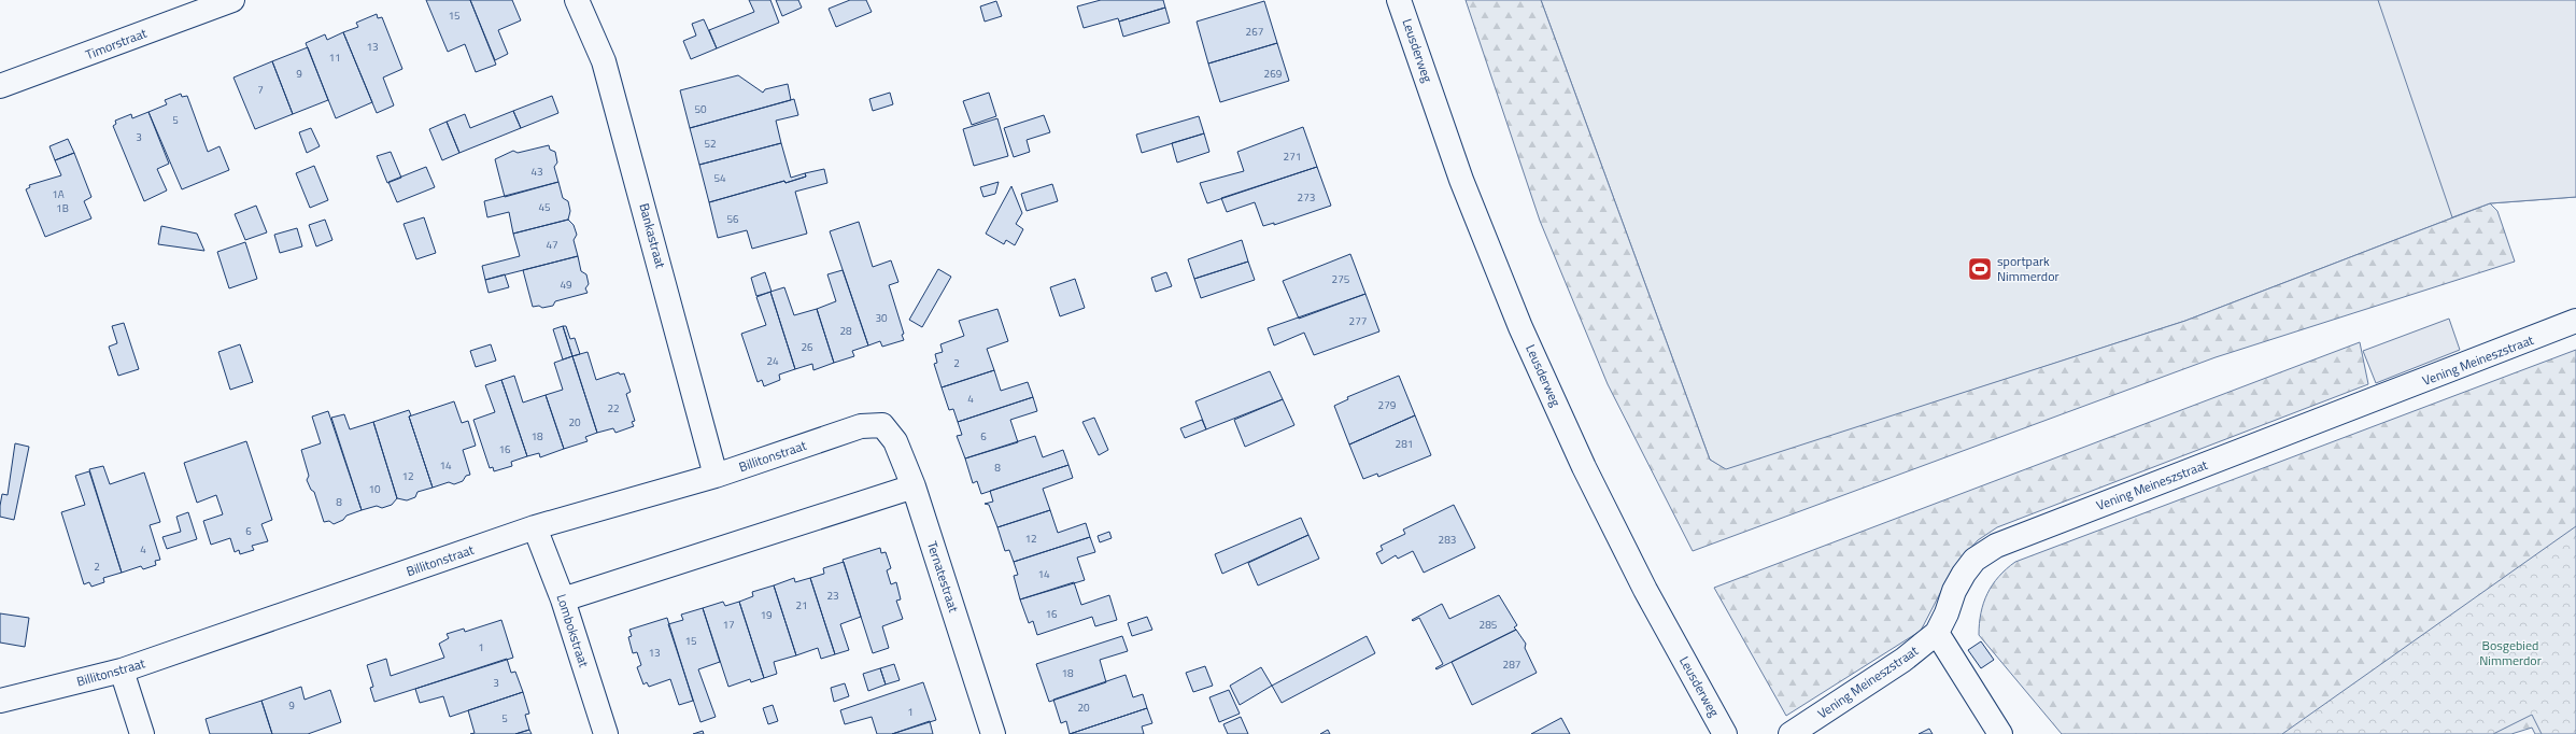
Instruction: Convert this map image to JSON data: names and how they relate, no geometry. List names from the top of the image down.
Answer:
{
  "streets": {
    "street": [
      "Timorstraat",
      "Leusderweg",
      "Bankastraat",
      "Vening Meineszstraat",
      "Billitonstraat",
      "Ternatestraat",
      "Lombokstraat"
    ]
  },
  "crossings": [
    ["Bankastraat", "Billitonstraat"],
    ["Billitonstraat", "Ternatestraat"],
    ["Billitonstraat", "Lombokstraat"]
  ],
  "parks": ["Bosgebied Nimmerdor"],
  "places": {
    "sports": ["sportpark Nimmerdor"]
  },
  "house_numbers": [
    "15",
    "267",
    "13",
    "11",
    "9",
    "269",
    "7",
    "50",
    "5",
    "3",
    "52",
    "271",
    "43",
    "54",
    "1A",
    "273",
    "45",
    "1B",
    "56",
    "47",
    "275",
    "49",
    "30",
    "277",
    "28",
    "26",
    "24",
    "2",
    "4",
    "279",
    "22",
    "20",
    "18",
    "6",
    "281",
    "16",
    "14",
    "8",
    "12",
    "10",
    "8",
    "6",
    "12",
    "283",
    "4",
    "2",
    "14",
    "23",
    "21",
    "16",
    "19",
    "17",
    "285",
    "15",
    "1",
    "13",
    "287",
    "18",
    "3",
    "9",
    "20",
    "1",
    "5"
  ]
}
